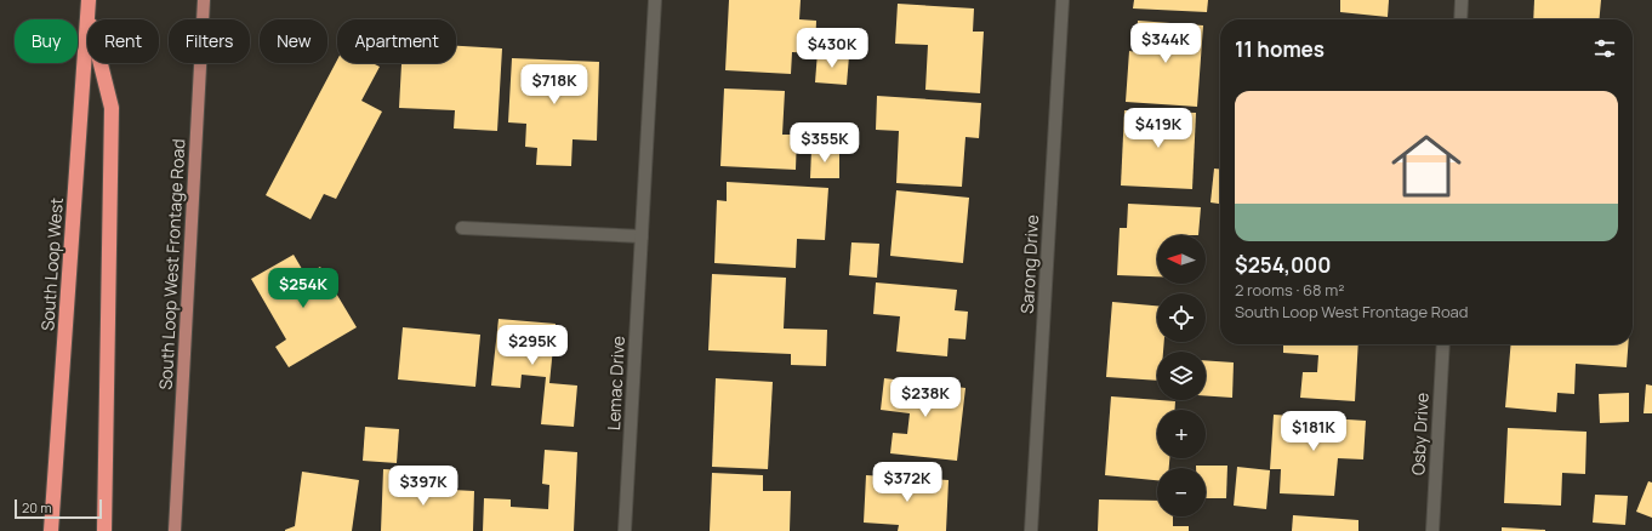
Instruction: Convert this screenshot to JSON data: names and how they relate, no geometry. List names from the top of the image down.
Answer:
{
  "streets": {
    "highway": ["South Loop West"],
    "main road": ["South Loop West Frontage Road"],
    "street": ["Sarong Drive", "Lemac Drive", "Osby Drive"]
  },
  "scale_bar": "20 m",
  "north": "left",
  "page": {
    "chip": [
      "Buy",
      "Rent",
      "Filters",
      "New",
      "Apartment"
    ],
    "heading": "11 homes",
    "price": [
      "$344K",
      "$430K",
      "$718K",
      "$419K",
      "$355K",
      "$254K",
      "$295K",
      "$238K",
      "$181K",
      "$372K",
      "$397K"
    ],
    "list": [
      {
        "name": "$254,000",
        "note": "2 rooms · 68 m² · South Loop West Frontage Road"
      }
    ],
    "map_buttons": ["+", "−"],
    "scale": "20 m"
  }
}
